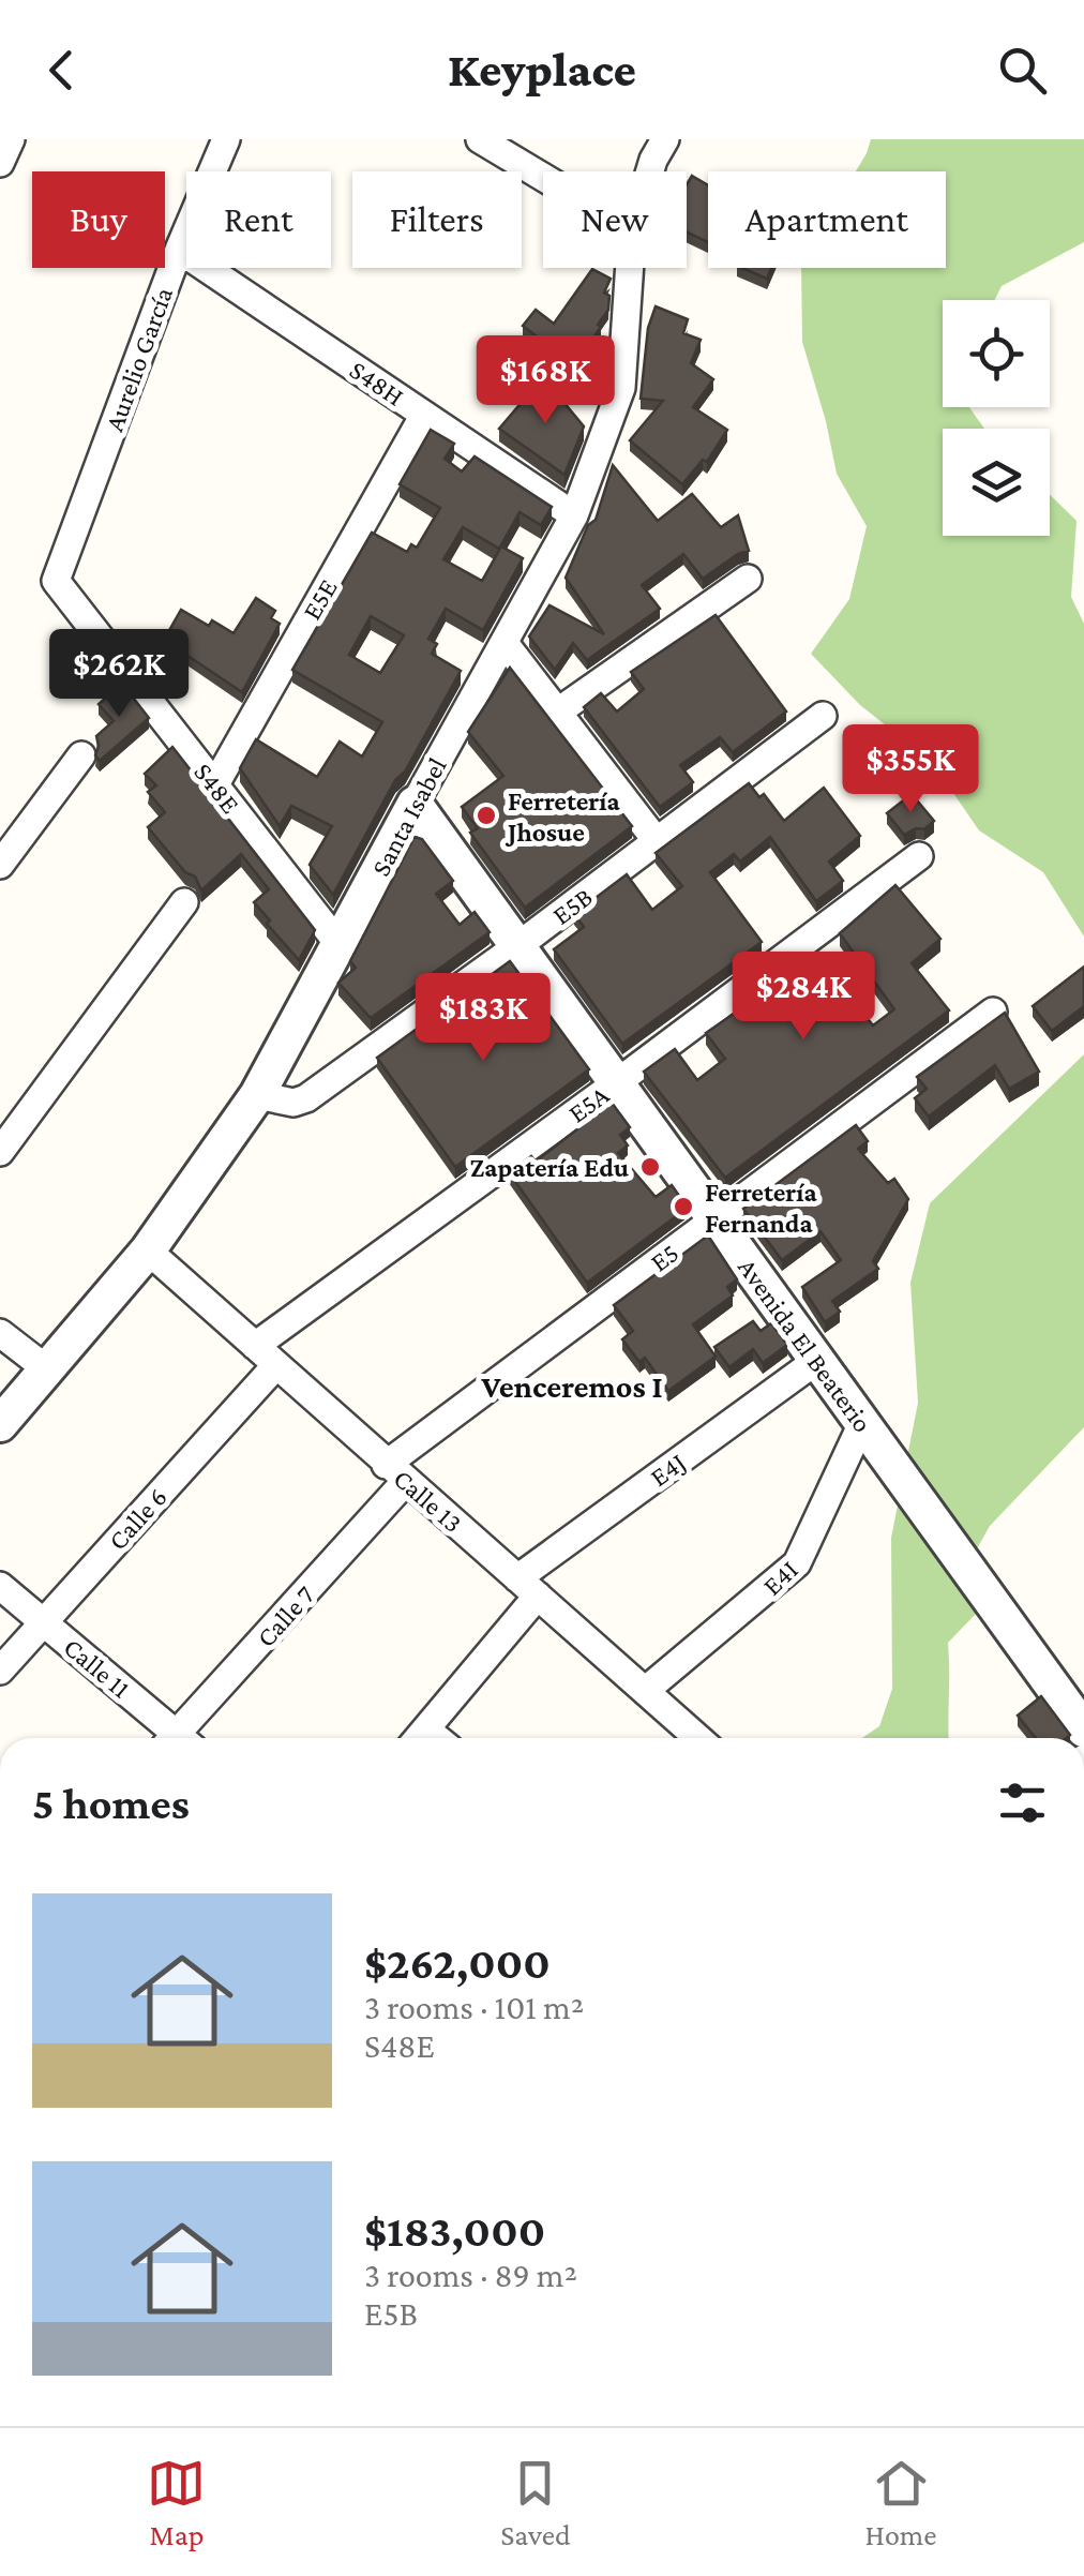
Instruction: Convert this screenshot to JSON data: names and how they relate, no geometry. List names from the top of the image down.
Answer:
{
  "streets": {
    "street": [
      "Aurelio García",
      "S48H",
      "E5E",
      "S48E",
      "Santa Isabel",
      "E5B",
      "E5A",
      "E5",
      "Avenida El Beaterio",
      "E4J",
      "Calle 13",
      "Calle 6",
      "E4I",
      "Calle 7",
      "Calle 11"
    ]
  },
  "crossings": [
    ["Aurelio García", "S48H"],
    ["Aurelio García", "S48E"],
    ["S48H", "E5E"],
    ["S48H", "Santa Isabel"],
    ["E5E", "S48E"],
    ["S48E", "Santa Isabel"],
    ["Santa Isabel", "E5B"],
    ["Santa Isabel", "Avenida El Beaterio"],
    ["Santa Isabel", "Calle 13"],
    ["E5B", "Avenida El Beaterio"],
    ["E5A", "Avenida El Beaterio"],
    ["E5A", "Calle 13"],
    ["E5", "Avenida El Beaterio"],
    ["E5", "Calle 13"],
    ["E5", "Calle 7"],
    ["Avenida El Beaterio", "E4J"],
    ["Avenida El Beaterio", "E4I"],
    ["E4J", "Calle 13"],
    ["Calle 13", "Calle 6"],
    ["Calle 13", "E4I"],
    ["Calle 13", "Calle 7"],
    ["Calle 6", "Calle 11"]
  ],
  "districts": ["Venceremos I"],
  "places": ["Ferretería Jhosue", "Zapatería Edu", "Ferretería Fernanda"],
  "page": {
    "header": "Keyplace",
    "chip": [
      "Buy",
      "Rent",
      "Filters",
      "New",
      "Apartment"
    ],
    "price": [
      "$168K",
      "$262K",
      "$355K",
      "$284K",
      "$183K"
    ],
    "heading": "5 homes",
    "list": [
      {
        "name": "$262,000",
        "note": "3 rooms · 101 m² · S48E"
      },
      {
        "name": "$183,000",
        "note": "3 rooms · 89 m² · E5B"
      }
    ],
    "tabs": ["Map", "Saved", "Home"]
  }
}
